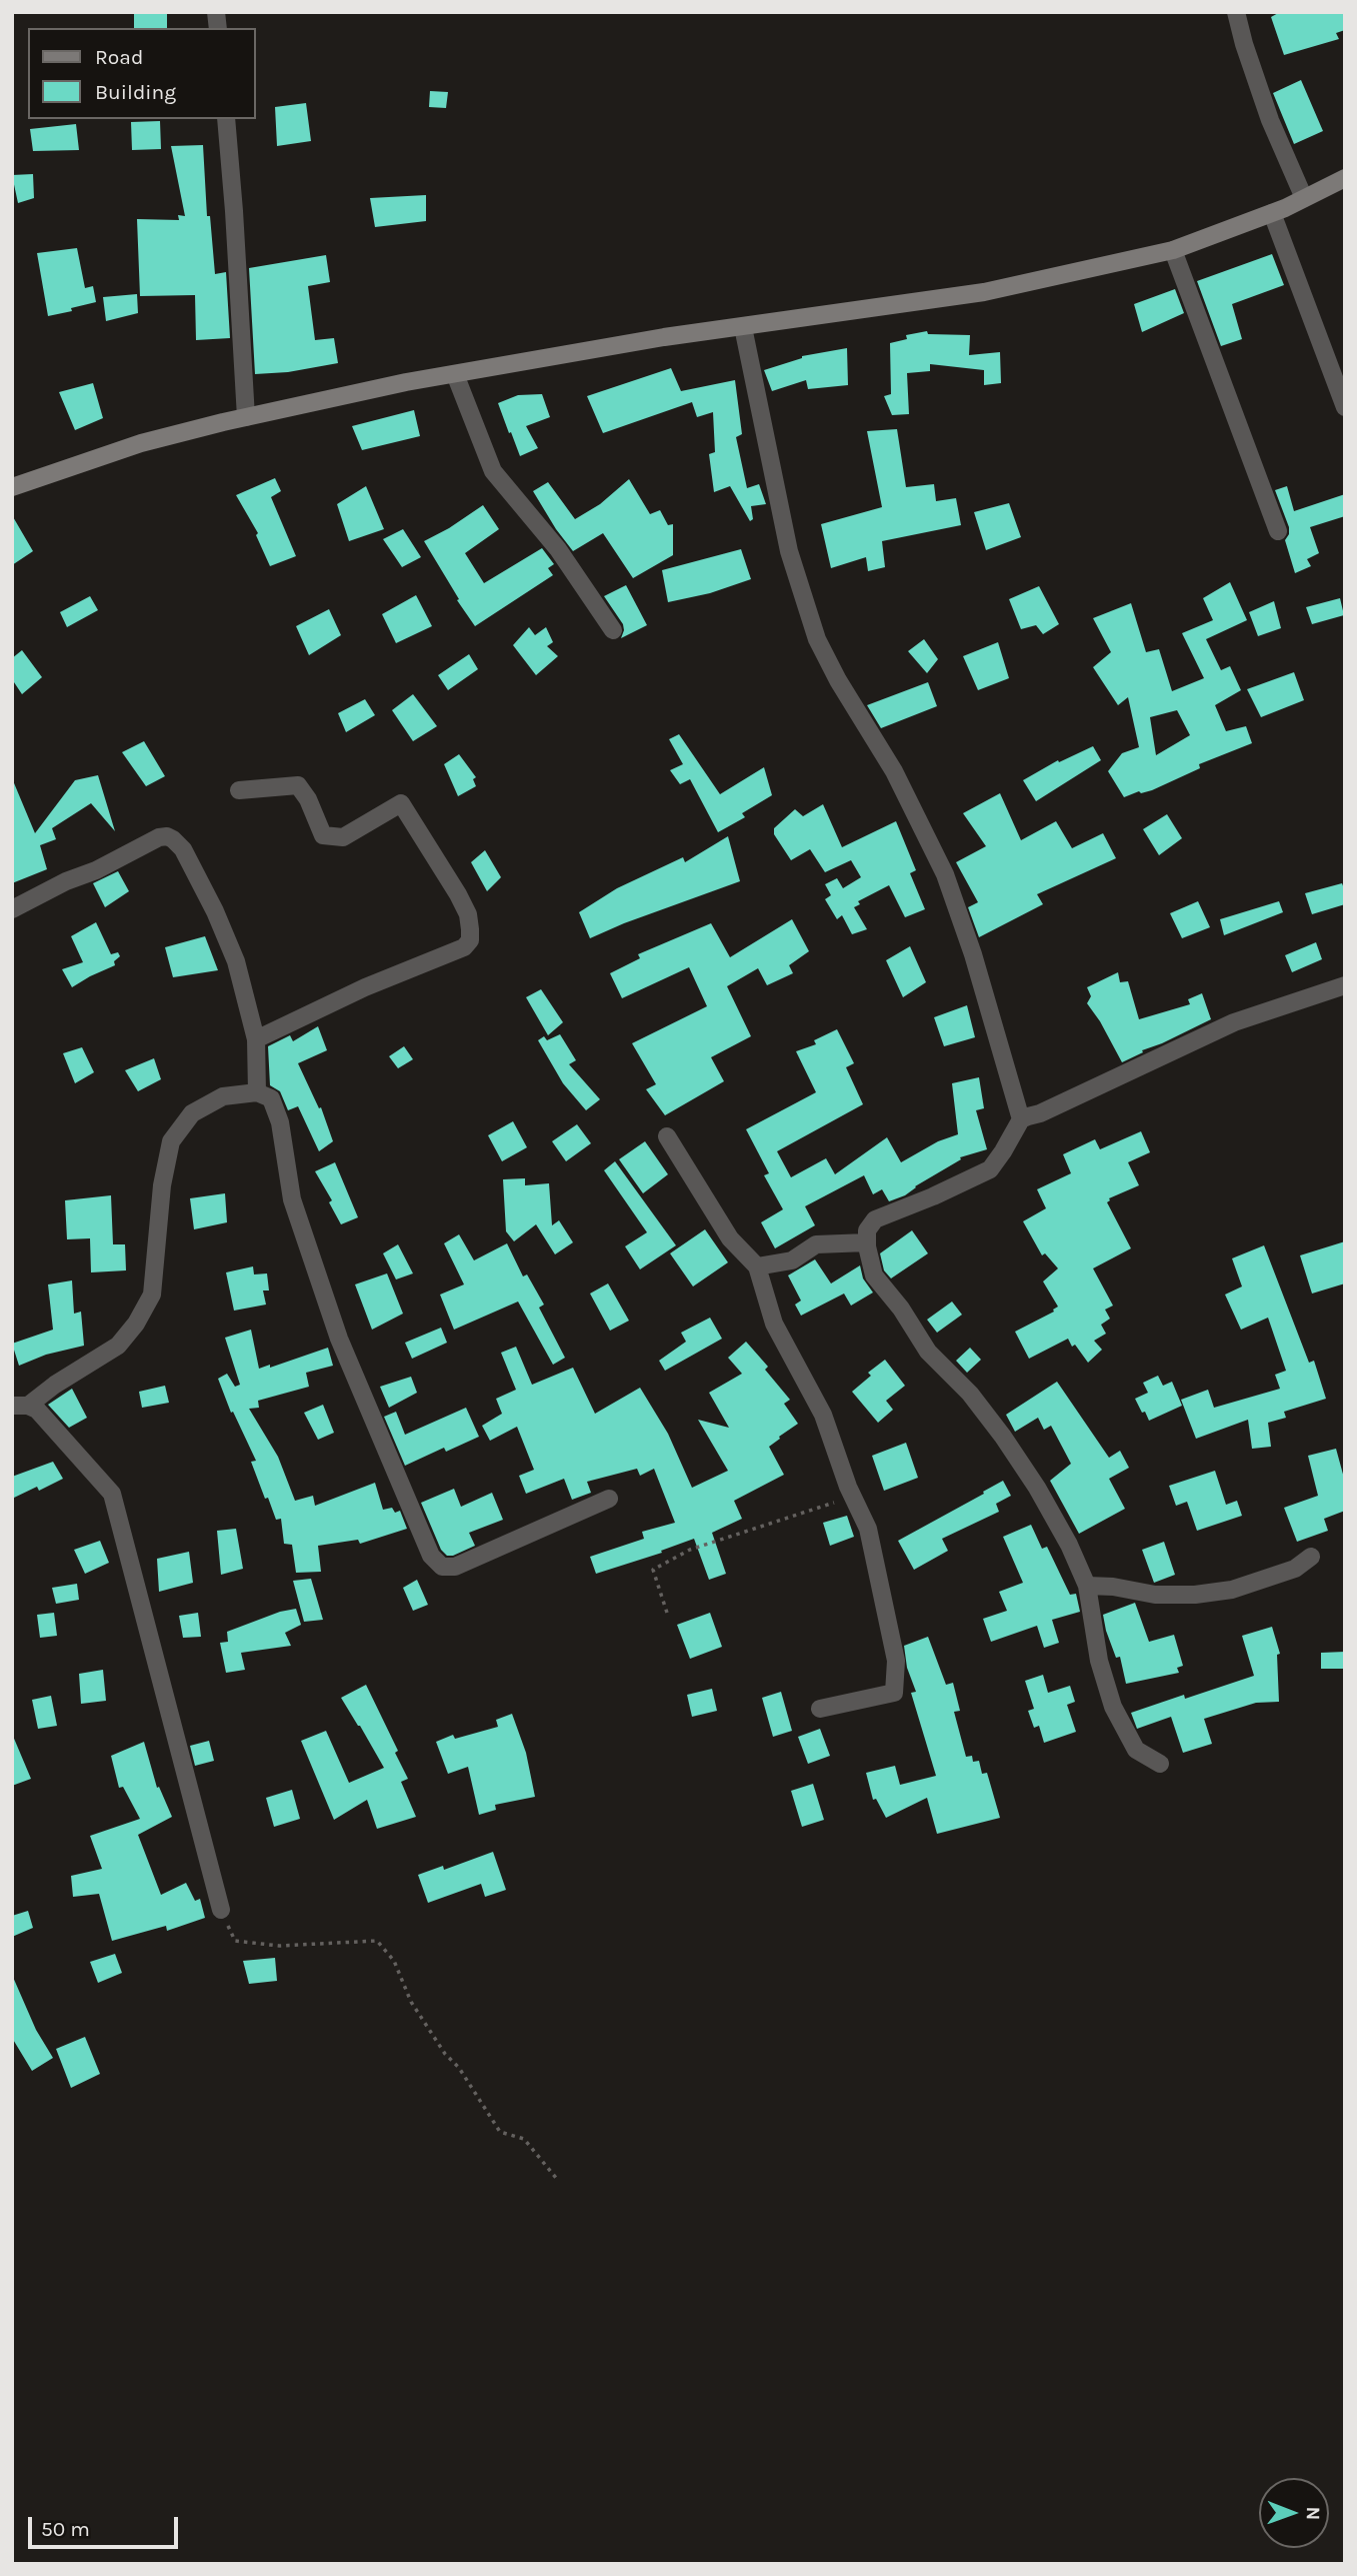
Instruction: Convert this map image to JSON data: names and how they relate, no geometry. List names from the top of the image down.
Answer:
{
  "legend": ["Road", "Building"],
  "scale_bar": "50 m",
  "north": "right"
}
